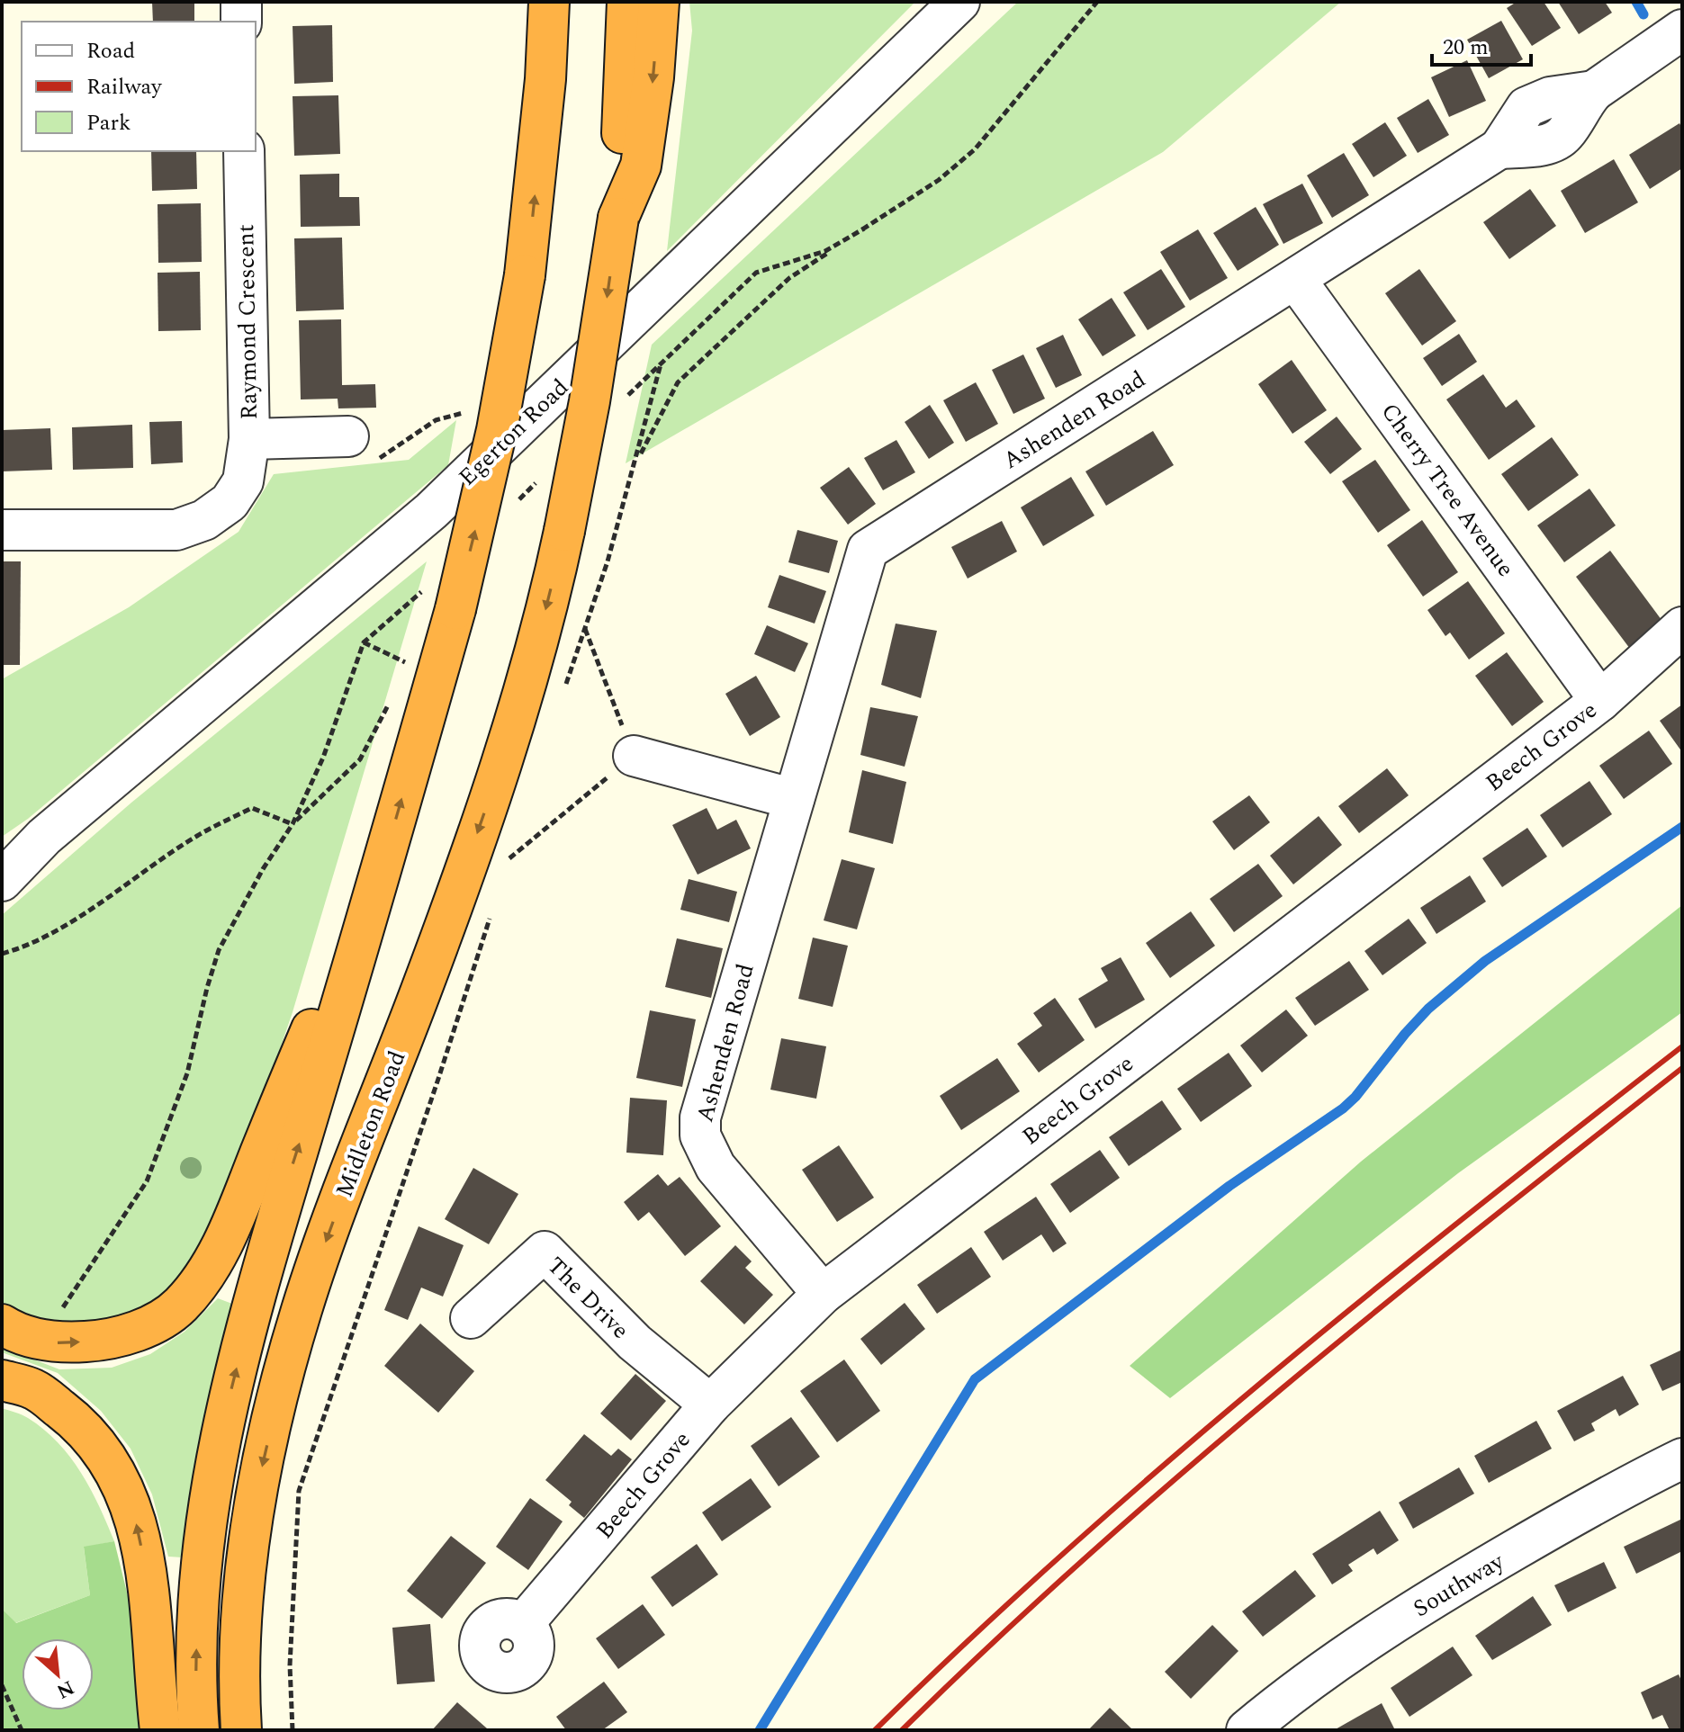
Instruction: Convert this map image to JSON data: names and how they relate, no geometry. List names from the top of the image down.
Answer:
{
  "streets": {
    "highway": ["Midleton Road"],
    "street": [
      "Raymond Crescent",
      "Ashenden Road",
      "Egerton Road",
      "Cherry Tree Avenue",
      "Beech Grove",
      "The Drive",
      "Southway"
    ]
  },
  "crossings": [
    ["Ashenden Road", "Cherry Tree Avenue"],
    ["Ashenden Road", "Beech Grove"],
    ["Cherry Tree Avenue", "Beech Grove"],
    ["Beech Grove", "The Drive"]
  ],
  "legend": ["Road", "Railway", "Park"],
  "scale_bar": "20 m",
  "north": "bottom right"
}
